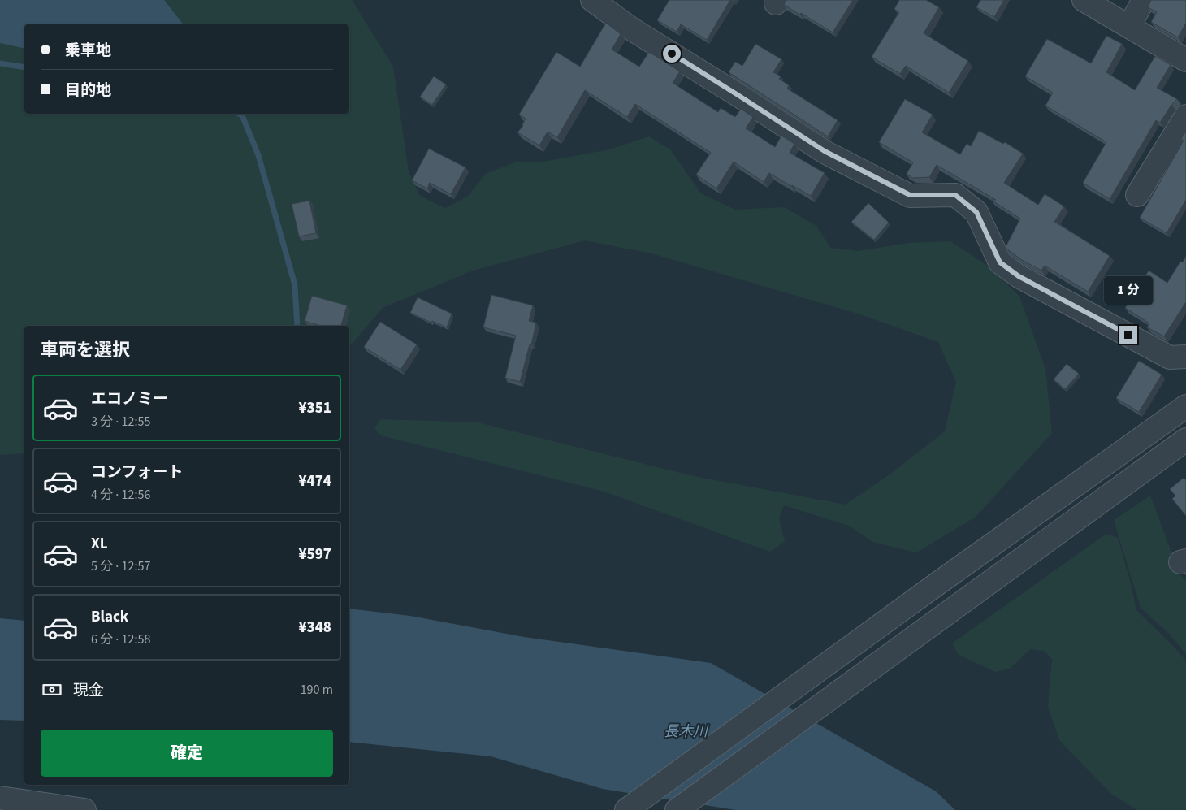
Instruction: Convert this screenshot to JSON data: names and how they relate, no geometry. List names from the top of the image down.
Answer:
{
  "water": ["長木川"],
  "page": {
    "banner": ["乗車地", "目的地"],
    "bubble": "1 分",
    "heading": "車両を選択",
    "list": [
      {
        "name": "エコノミー",
        "note": "3 分 · 12:55",
        "value": "¥351"
      },
      {
        "name": "コンフォート",
        "note": "4 分 · 12:56",
        "value": "¥474"
      },
      {
        "name": "XL",
        "note": "5 分 · 12:57",
        "value": "¥597"
      },
      {
        "name": "Black",
        "note": "6 分 · 12:58",
        "value": "¥348"
      }
    ],
    "pay": ["現金", "190 m"],
    "buttons": "確定"
  }
}
